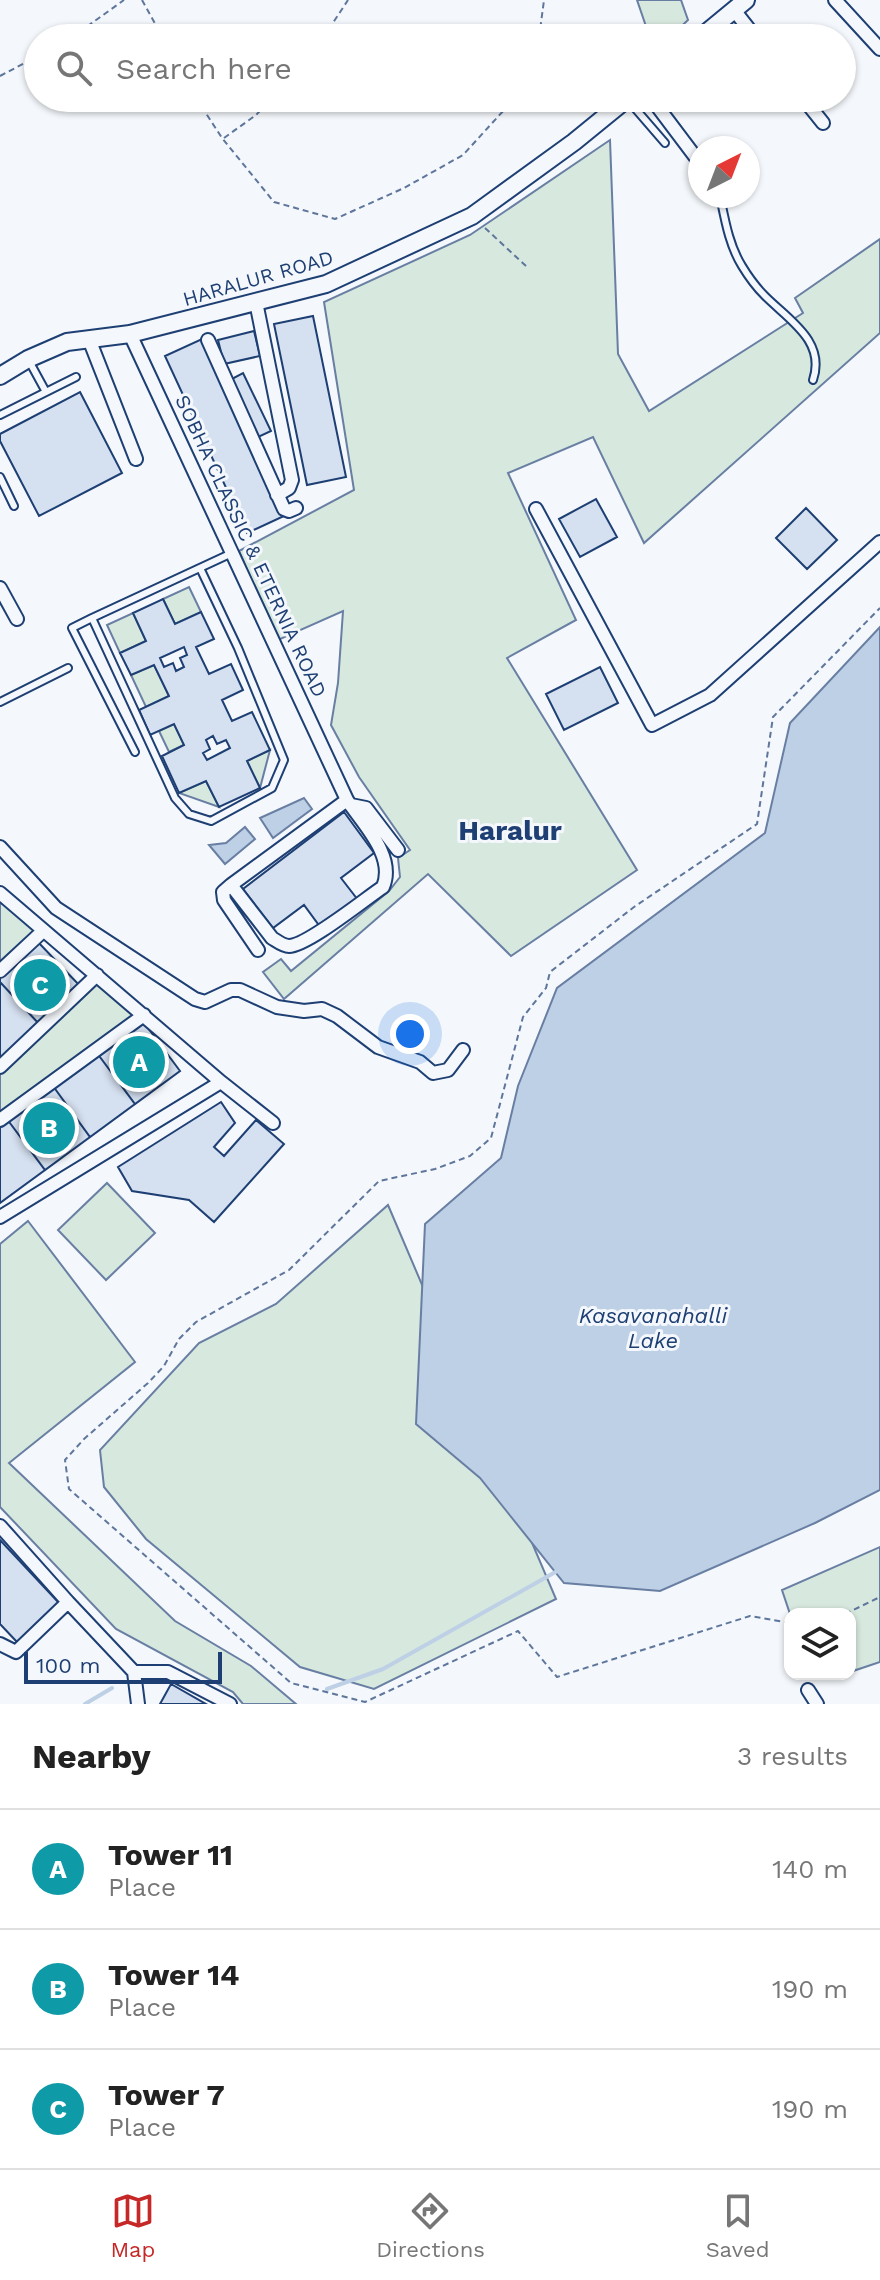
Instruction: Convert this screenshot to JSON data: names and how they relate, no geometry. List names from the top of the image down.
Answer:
{
  "streets": {
    "street": ["HARALUR ROAD", "SOBHA CLASSIC & ETERNIA ROAD"]
  },
  "crossings": [
    ["HARALUR ROAD", "SOBHA CLASSIC & ETERNIA ROAD"]
  ],
  "districts": ["Haralur"],
  "water": ["Kasavanahalli Lake"],
  "scale_bar": "100 m",
  "north": "top right",
  "page": {
    "search": "Search here",
    "pins": ["C", "A", "B"],
    "scale": "100 m",
    "heading": ["Nearby", "3 results"],
    "list": [
      {
        "mark": "A",
        "name": "Tower 11",
        "note": "Place",
        "value": "140 m"
      },
      {
        "mark": "B",
        "name": "Tower 14",
        "note": "Place",
        "value": "190 m"
      },
      {
        "mark": "C",
        "name": "Tower 7",
        "note": "Place",
        "value": "190 m"
      }
    ],
    "nav": ["Map", "Directions", "Saved"]
  }
}
